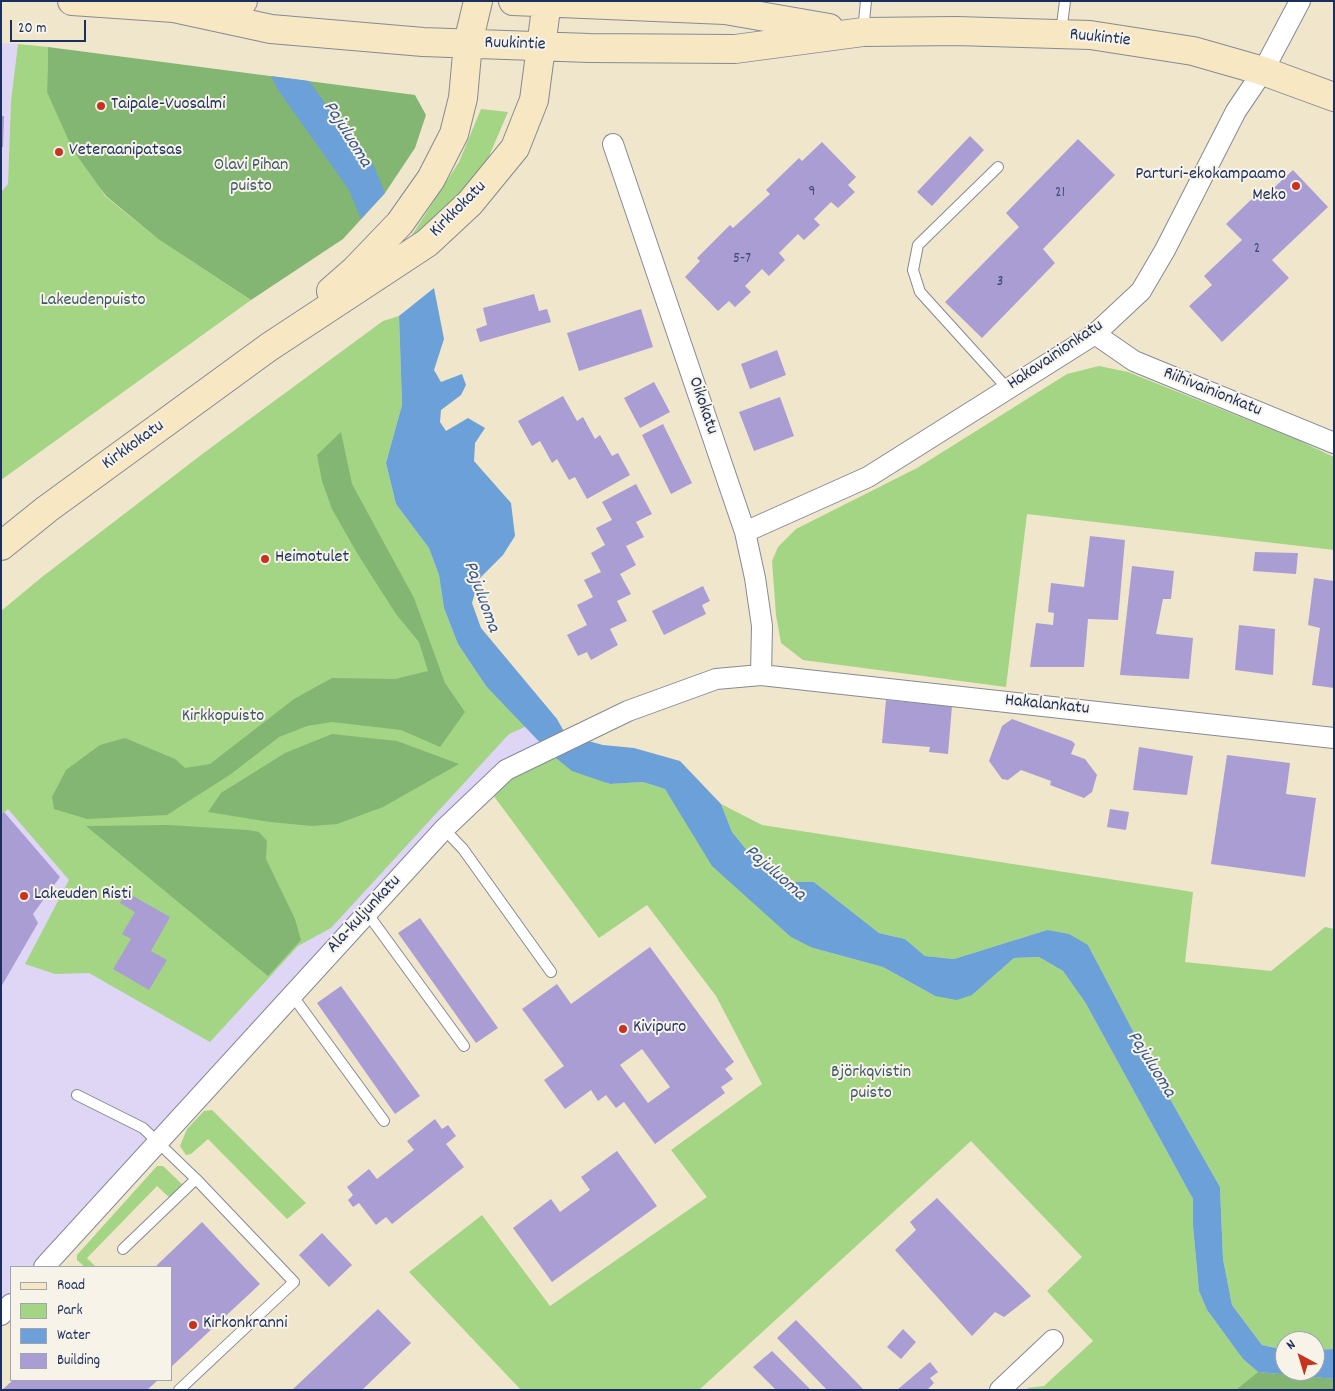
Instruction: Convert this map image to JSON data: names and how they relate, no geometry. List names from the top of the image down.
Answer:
{
  "streets": {
    "main road": ["Ruukintie", "Kirkkokatu"],
    "street": [
      "Hakavainionkatu",
      "Riihivainionkatu",
      "Oikokatu",
      "Hakalankatu",
      "Ala-kuljunkatu"
    ]
  },
  "crossings": [
    ["Ruukintie", "Kirkkokatu"],
    ["Ruukintie", "Hakavainionkatu"],
    ["Hakavainionkatu", "Riihivainionkatu"],
    ["Hakavainionkatu", "Oikokatu"],
    ["Oikokatu", "Hakalankatu"],
    ["Oikokatu", "Ala-kuljunkatu"],
    ["Hakalankatu", "Ala-kuljunkatu"]
  ],
  "water": ["Pajuluoma"],
  "parks": [
    "Olavi Pihan puisto",
    "Lakeudenpuisto",
    "Kirkkopuisto",
    "Björkqvistin puisto"
  ],
  "places": [
    "Taipale-Vuosalmi",
    "Veteraanipatsas",
    "Parturi-ekokampaamo Meko",
    "Heimotulet",
    "Lakeuden Risti",
    "Kivipuro",
    "Kirkonkranni"
  ],
  "house_numbers": [
    "9",
    "21",
    "2",
    "5-7",
    "3"
  ],
  "legend": [
    "Road",
    "Park",
    "Water",
    "Building"
  ],
  "scale_bar": "20 m",
  "north": "top left"
}
